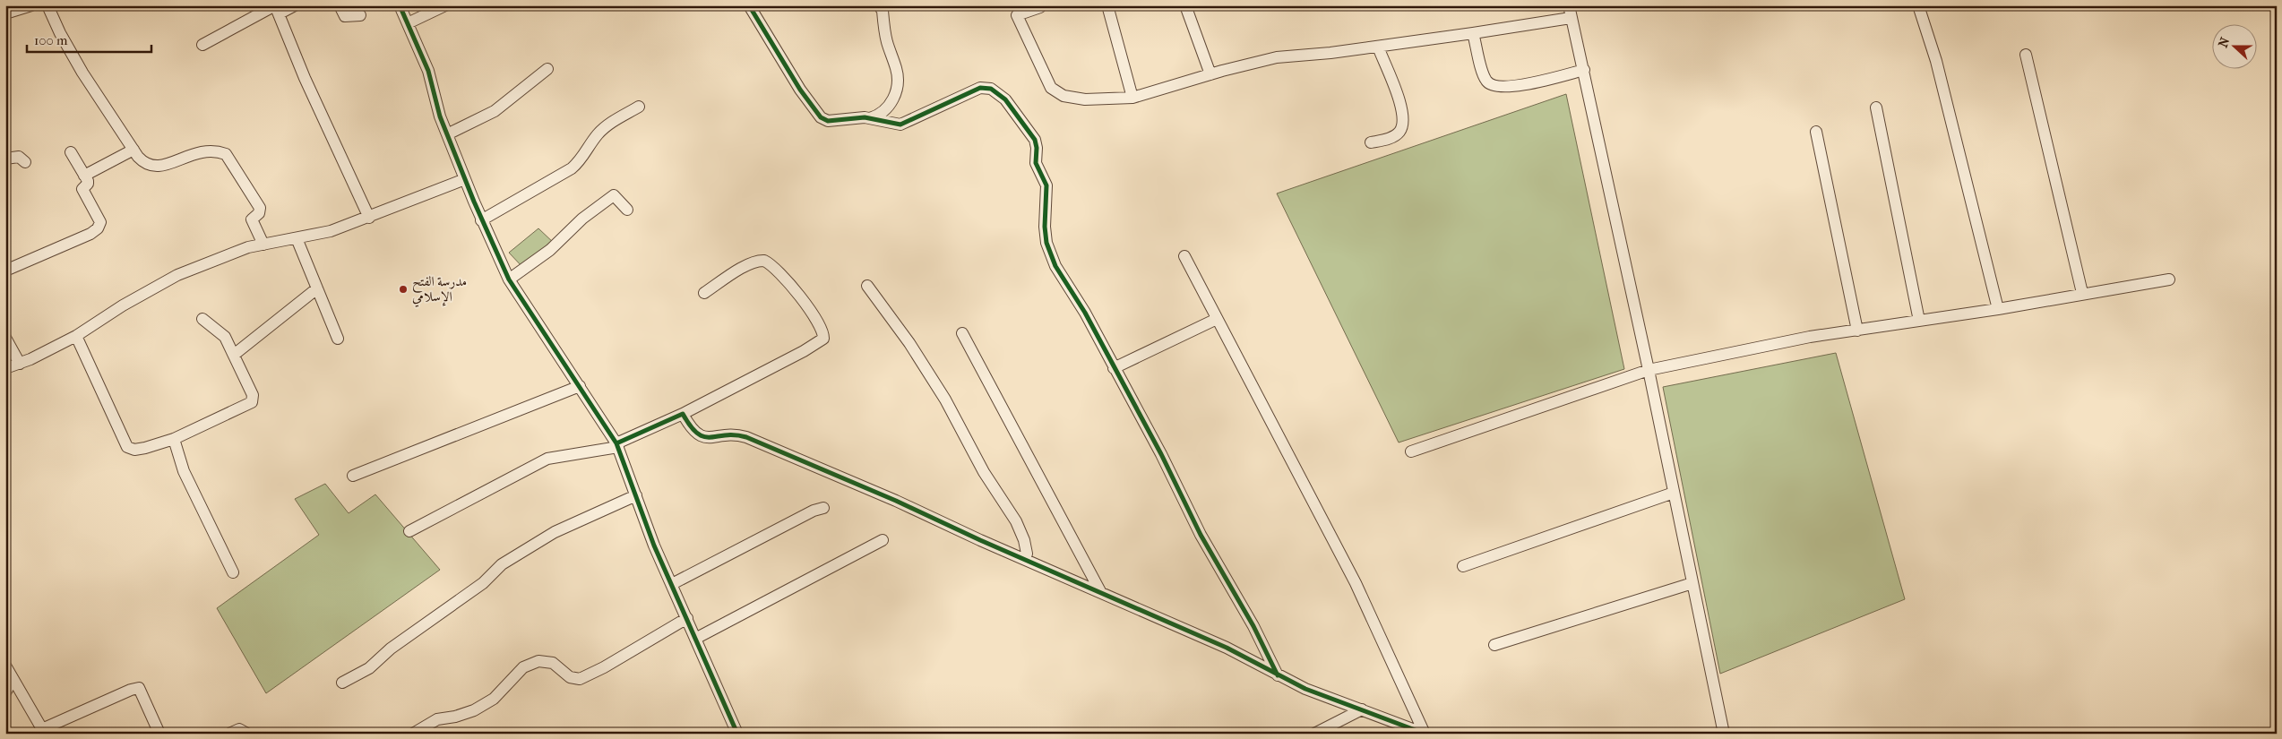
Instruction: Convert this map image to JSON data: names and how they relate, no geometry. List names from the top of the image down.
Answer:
{
  "places": ["مدرسة الفتح الإسلامي"],
  "scale_bar": "100 m",
  "north": "left"
}
